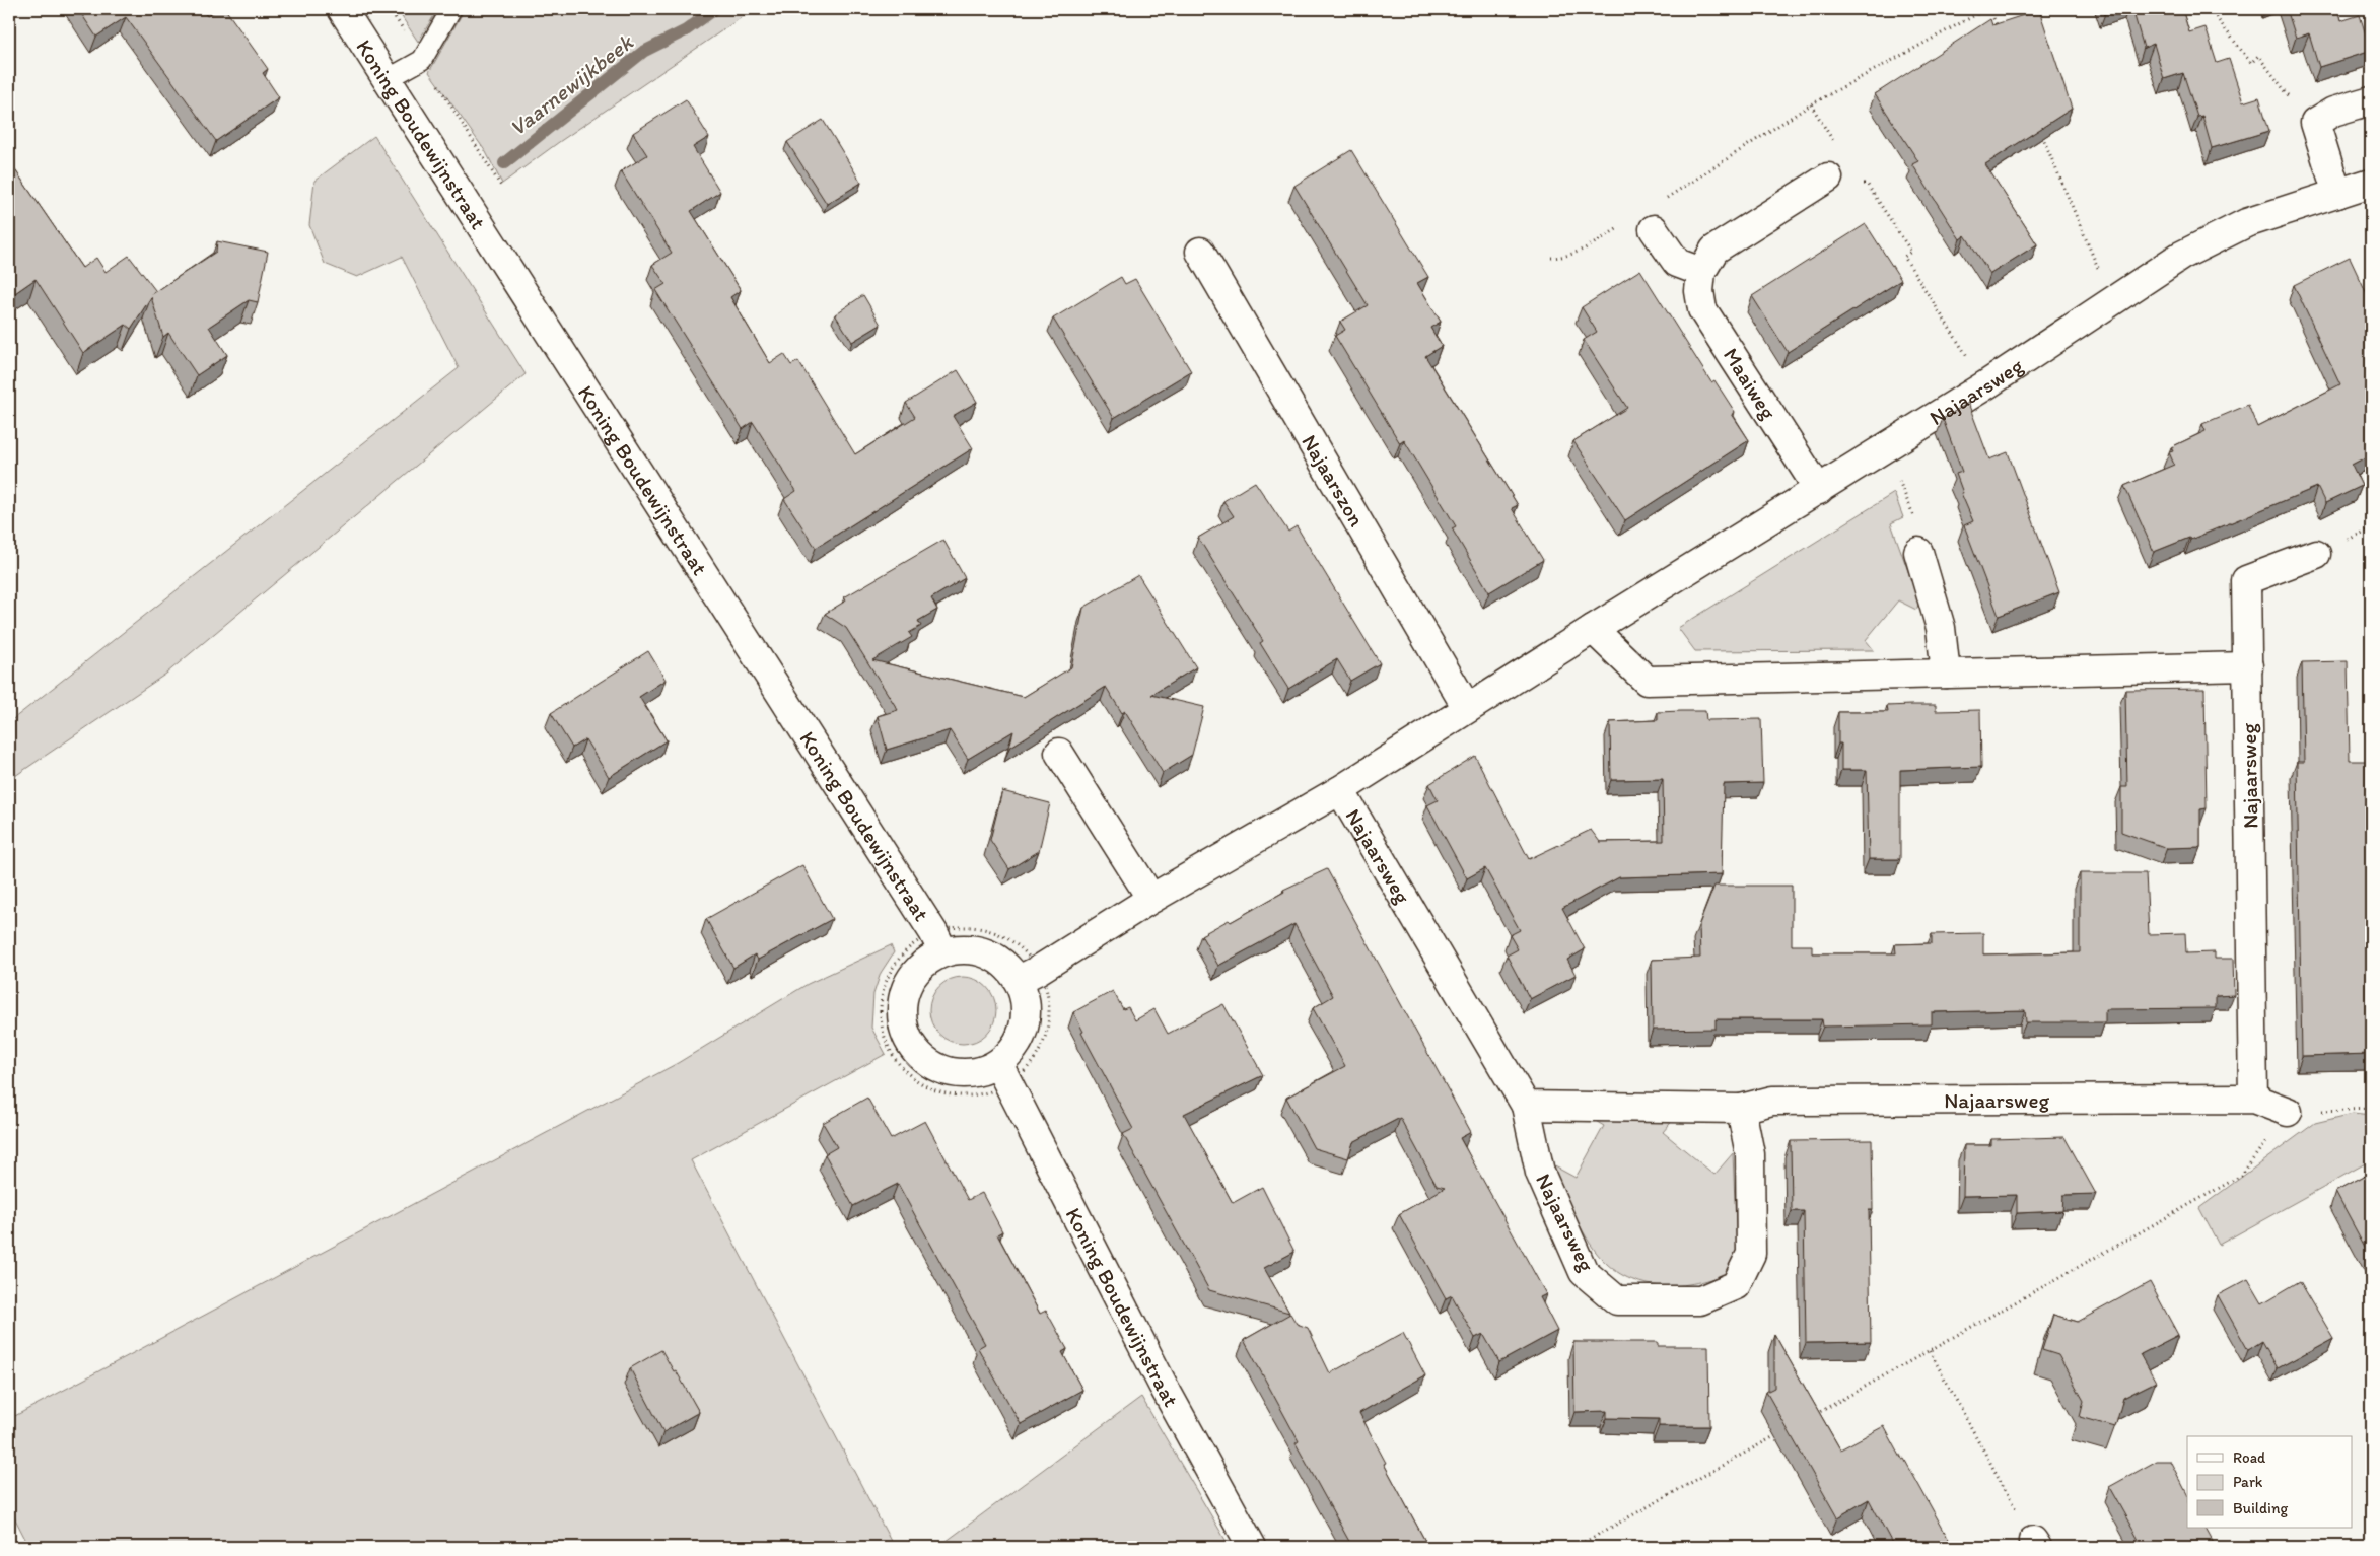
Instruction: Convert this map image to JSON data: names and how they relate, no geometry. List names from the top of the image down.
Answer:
{
  "streets": {
    "street": [
      "Koning Boudewijnstraat",
      "Maaiweg",
      "Najaarsweg",
      "Najaarszon"
    ]
  },
  "crossings": [
    ["Koning Boudewijnstraat", "Najaarsweg"],
    ["Maaiweg", "Najaarsweg"],
    ["Najaarsweg", "Najaarszon"]
  ],
  "water": ["Vaarnewijkbeek"],
  "legend": ["Road", "Park", "Building"]
}
